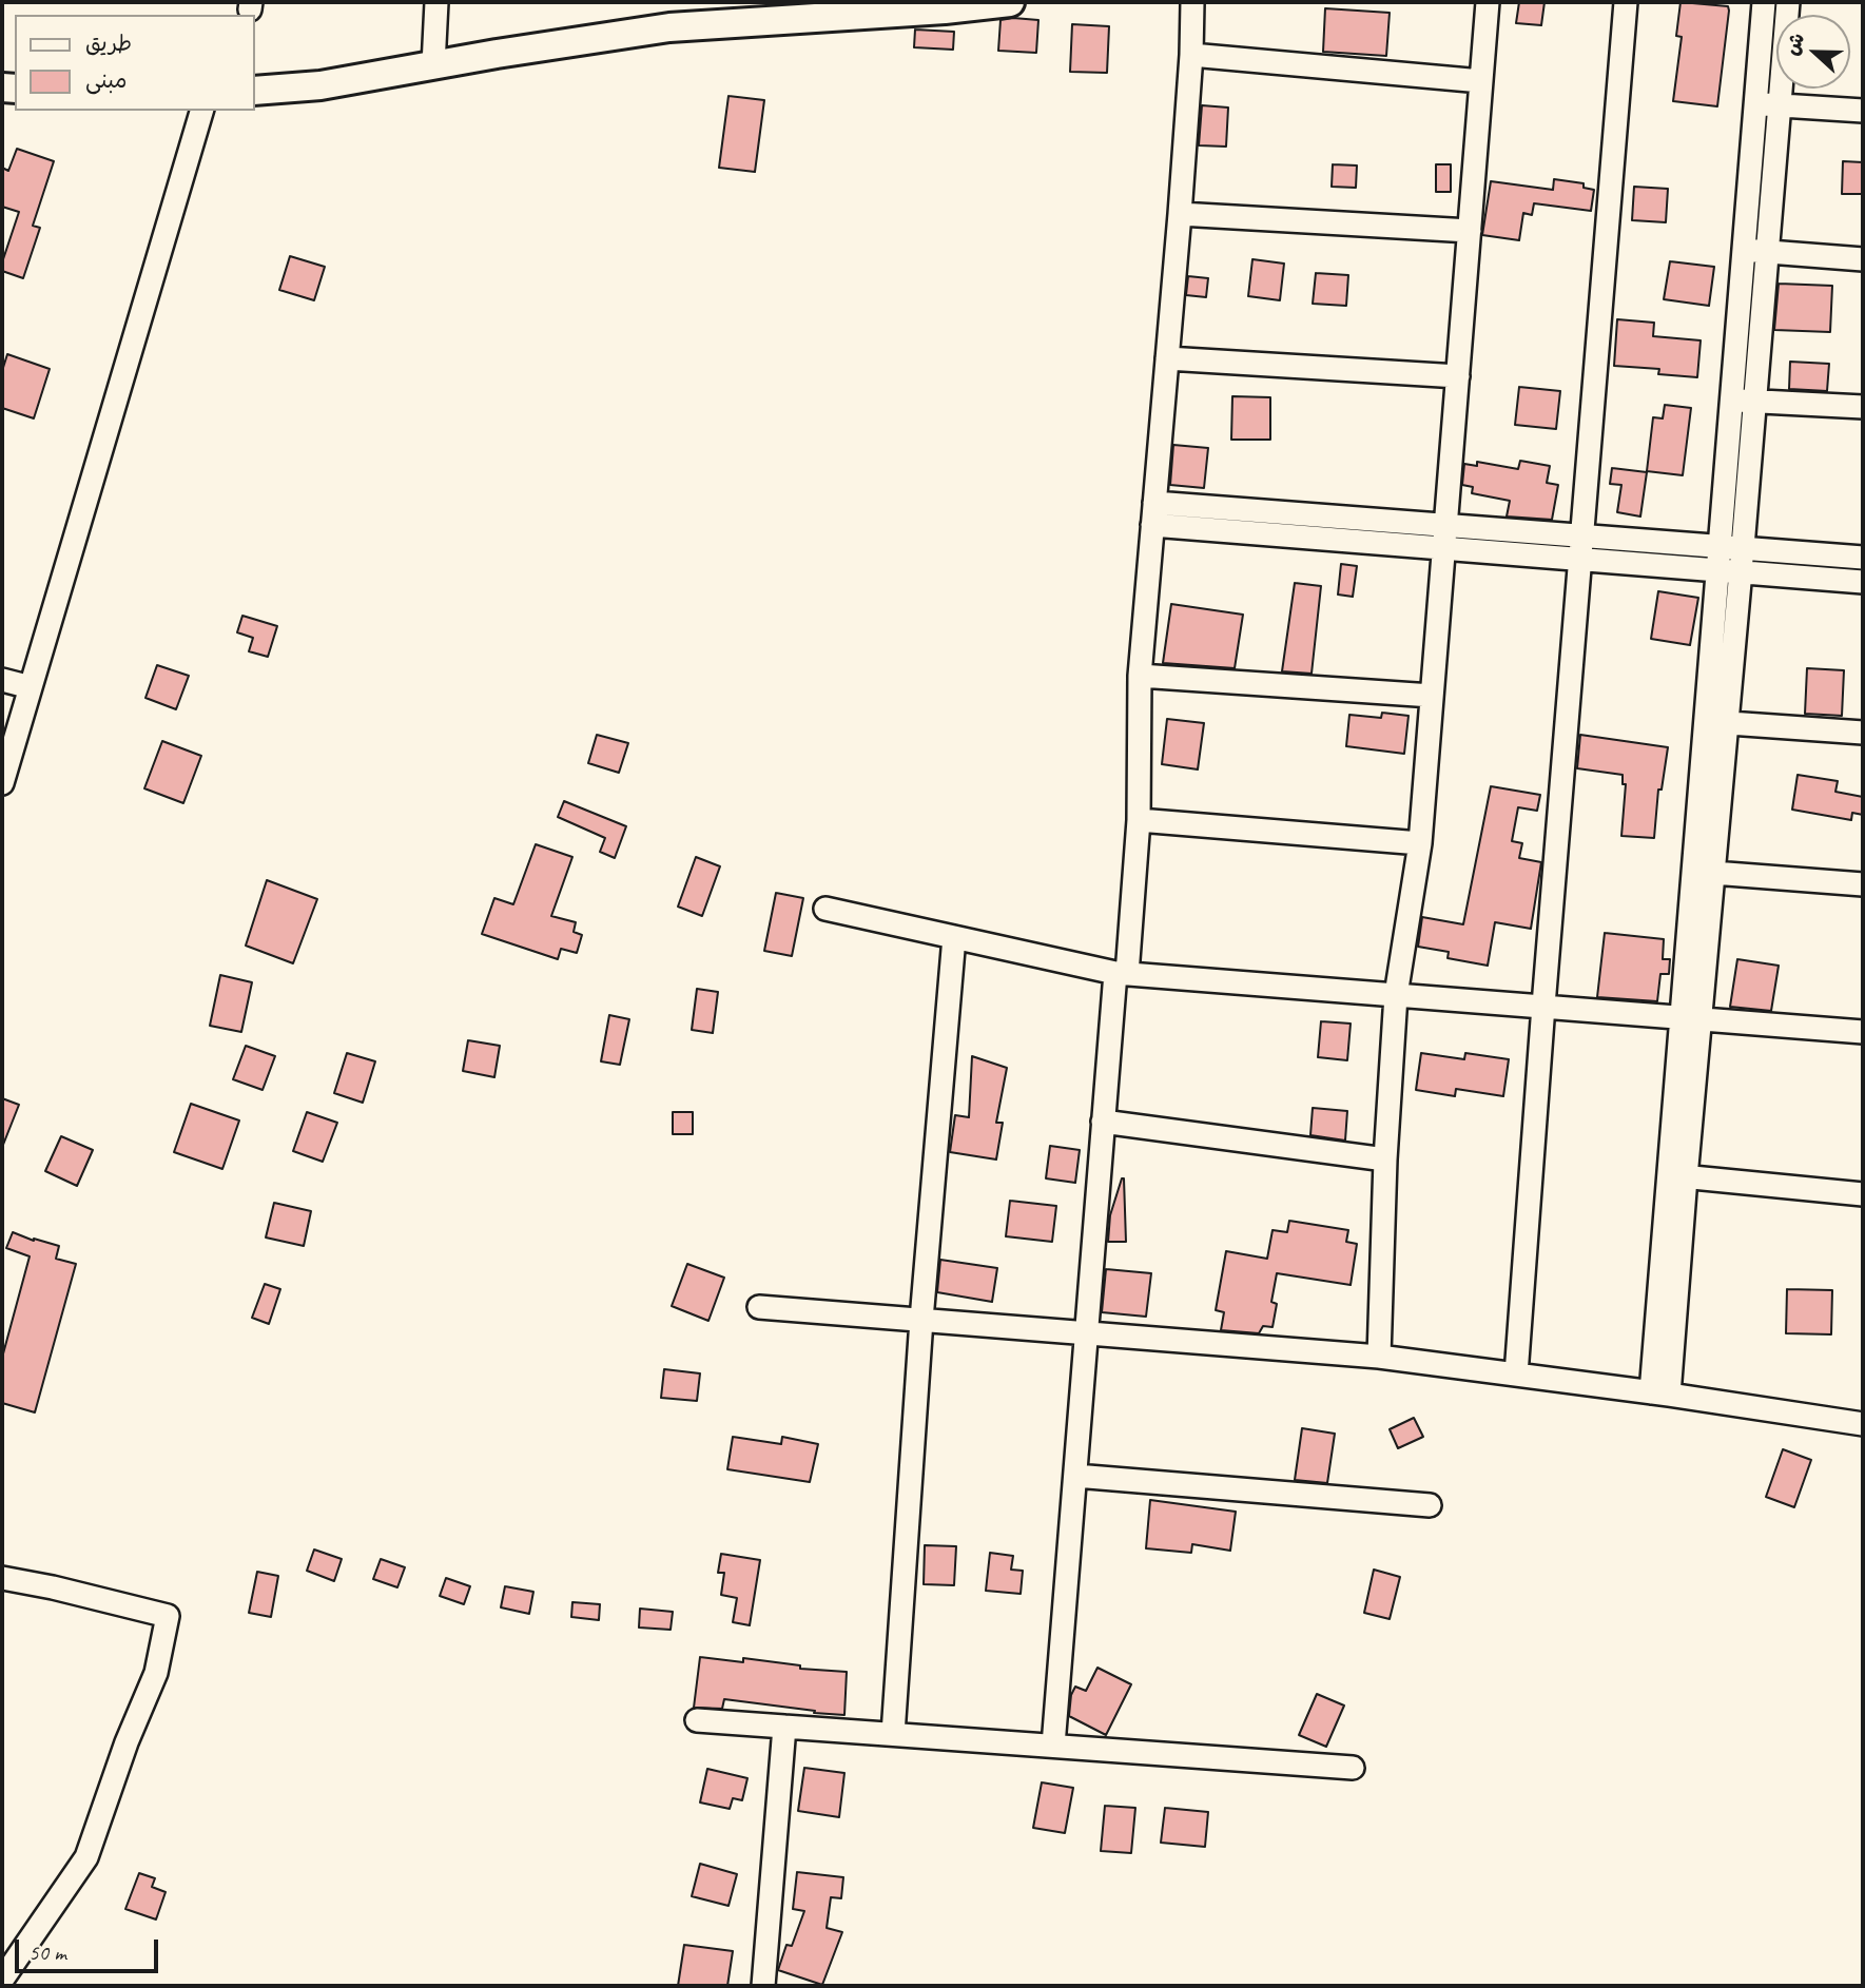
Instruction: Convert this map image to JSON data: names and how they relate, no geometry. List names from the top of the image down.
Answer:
{
  "legend": ["طريق", "مبنى"],
  "scale_bar": "50 m",
  "north": "left"
}
